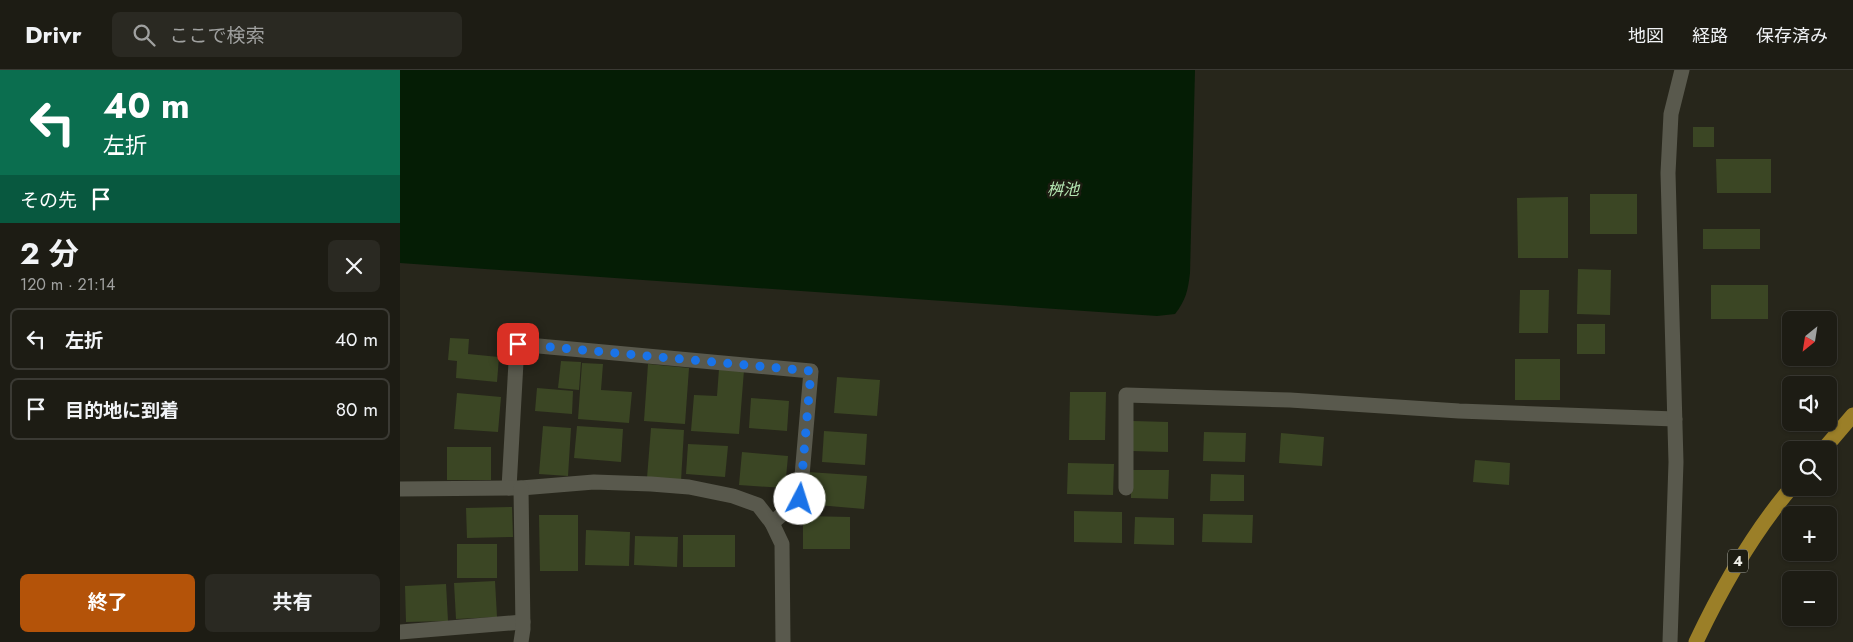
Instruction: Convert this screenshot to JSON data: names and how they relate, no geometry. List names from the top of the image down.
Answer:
{
  "streets": {
    "main road": ["4"]
  },
  "water": ["桝池"],
  "north": "bottom left",
  "page": {
    "header": "Drivr",
    "search": "ここで検索",
    "nav": ["地図", "経路", "保存済み"],
    "turn": ["40 m", "左折"],
    "then": "その先",
    "heading": ["2 分", "120 m · 21:14"],
    "list": [
      {
        "name": "左折",
        "value": "40 m"
      },
      {
        "name": "目的地に到着",
        "value": "80 m"
      }
    ],
    "map_buttons": ["+", "−"],
    "buttons": ["終了", "共有"]
  }
}
